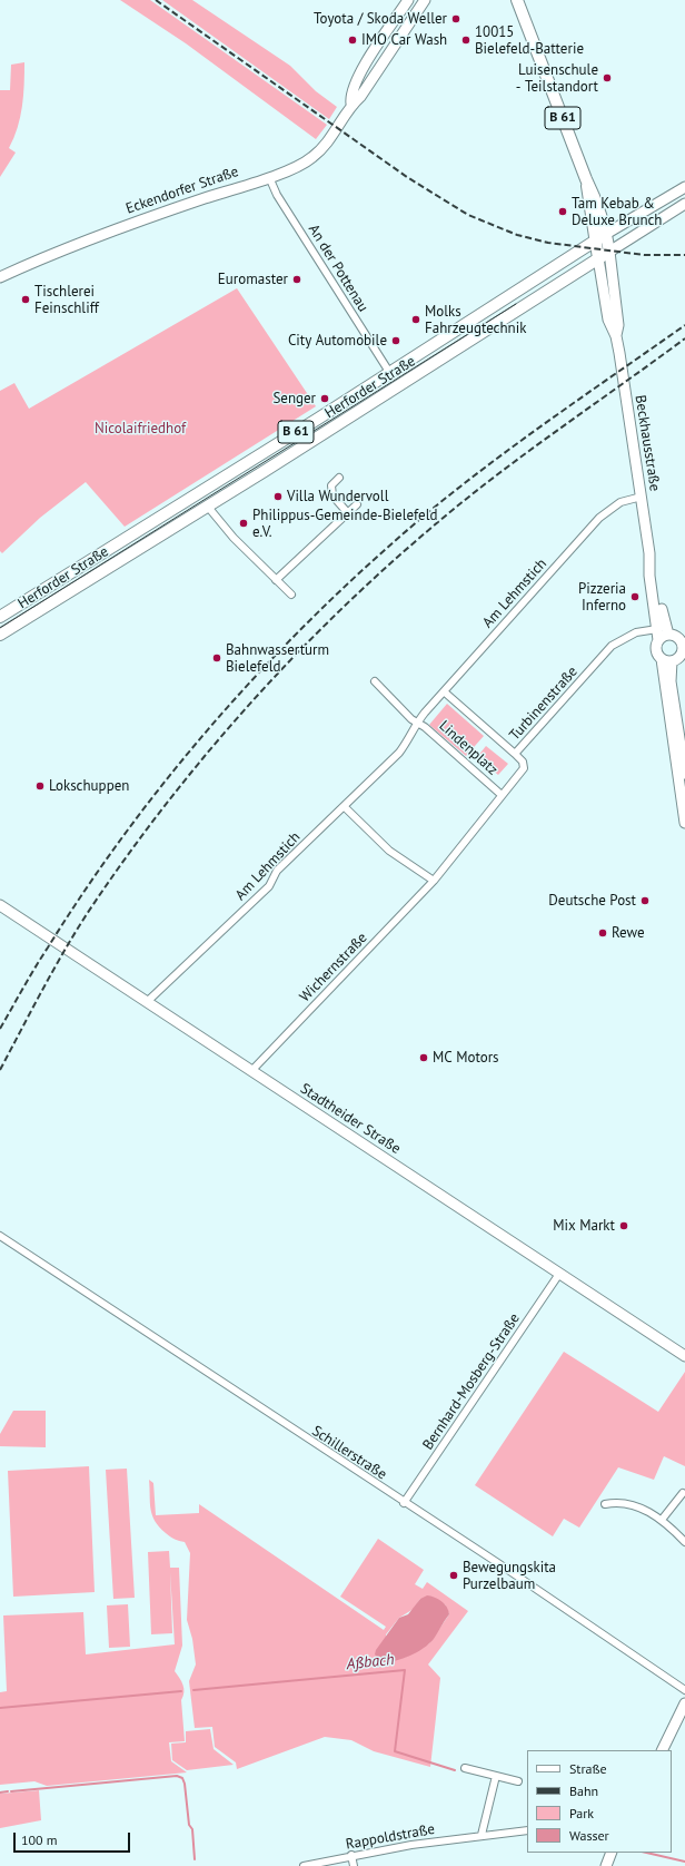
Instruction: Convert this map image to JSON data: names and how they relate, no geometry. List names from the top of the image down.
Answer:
{
  "streets": {
    "main road": [
      "B 61",
      "Eckendorfer Straße",
      "Herforder Straße",
      "Beckhausstraße",
      "Stadtheider Straße"
    ],
    "street": [
      "An der Pottenau",
      "Am Lehmstich",
      "Turbinenstraße",
      "Lindenplatz",
      "Wichernstraße",
      "Bernhard-Mosberg-Straße",
      "Schillerstraße",
      "Rappoldstraße"
    ]
  },
  "crossings": [
    ["B 61", "Herforder Straße"],
    ["B 61", "Beckhausstraße"],
    ["Eckendorfer Straße", "An der Pottenau"],
    ["An der Pottenau", "Herforder Straße"],
    ["Herforder Straße", "Beckhausstraße"],
    ["Beckhausstraße", "Am Lehmstich"],
    ["Beckhausstraße", "Turbinenstraße"],
    ["Am Lehmstich", "Lindenplatz"],
    ["Am Lehmstich", "Stadtheider Straße"],
    ["Turbinenstraße", "Lindenplatz"],
    ["Turbinenstraße", "Wichernstraße"],
    ["Wichernstraße", "Stadtheider Straße"],
    ["Stadtheider Straße", "Bernhard-Mosberg-Straße"],
    ["Bernhard-Mosberg-Straße", "Schillerstraße"]
  ],
  "water": ["Aßbach"],
  "parks": ["Nicolaifriedhof"],
  "places": [
    "Toyota / Skoda Weller",
    "IMO Car Wash",
    "10015 Bielefeld-Batterie",
    "Luisenschule - Teilstandort",
    "Tam Kebab & Deluxe Brunch",
    "Euromaster",
    "Tischlerei Feinschliff",
    "Molks Fahrzeugtechnik",
    "City Automobile",
    "Senger",
    "Villa Wundervoll",
    "Philippus-Gemeinde-Bielefeld e.V.",
    "Pizzeria Inferno",
    "Bahnwasserturm Bielefeld",
    "Lokschuppen",
    "Deutsche Post",
    "Rewe",
    "MC Motors",
    "Mix Markt",
    "Bewegungskita Purzelbaum"
  ],
  "legend": [
    "Straße",
    "Bahn",
    "Park",
    "Wasser"
  ],
  "scale_bar": "100 m"
}
